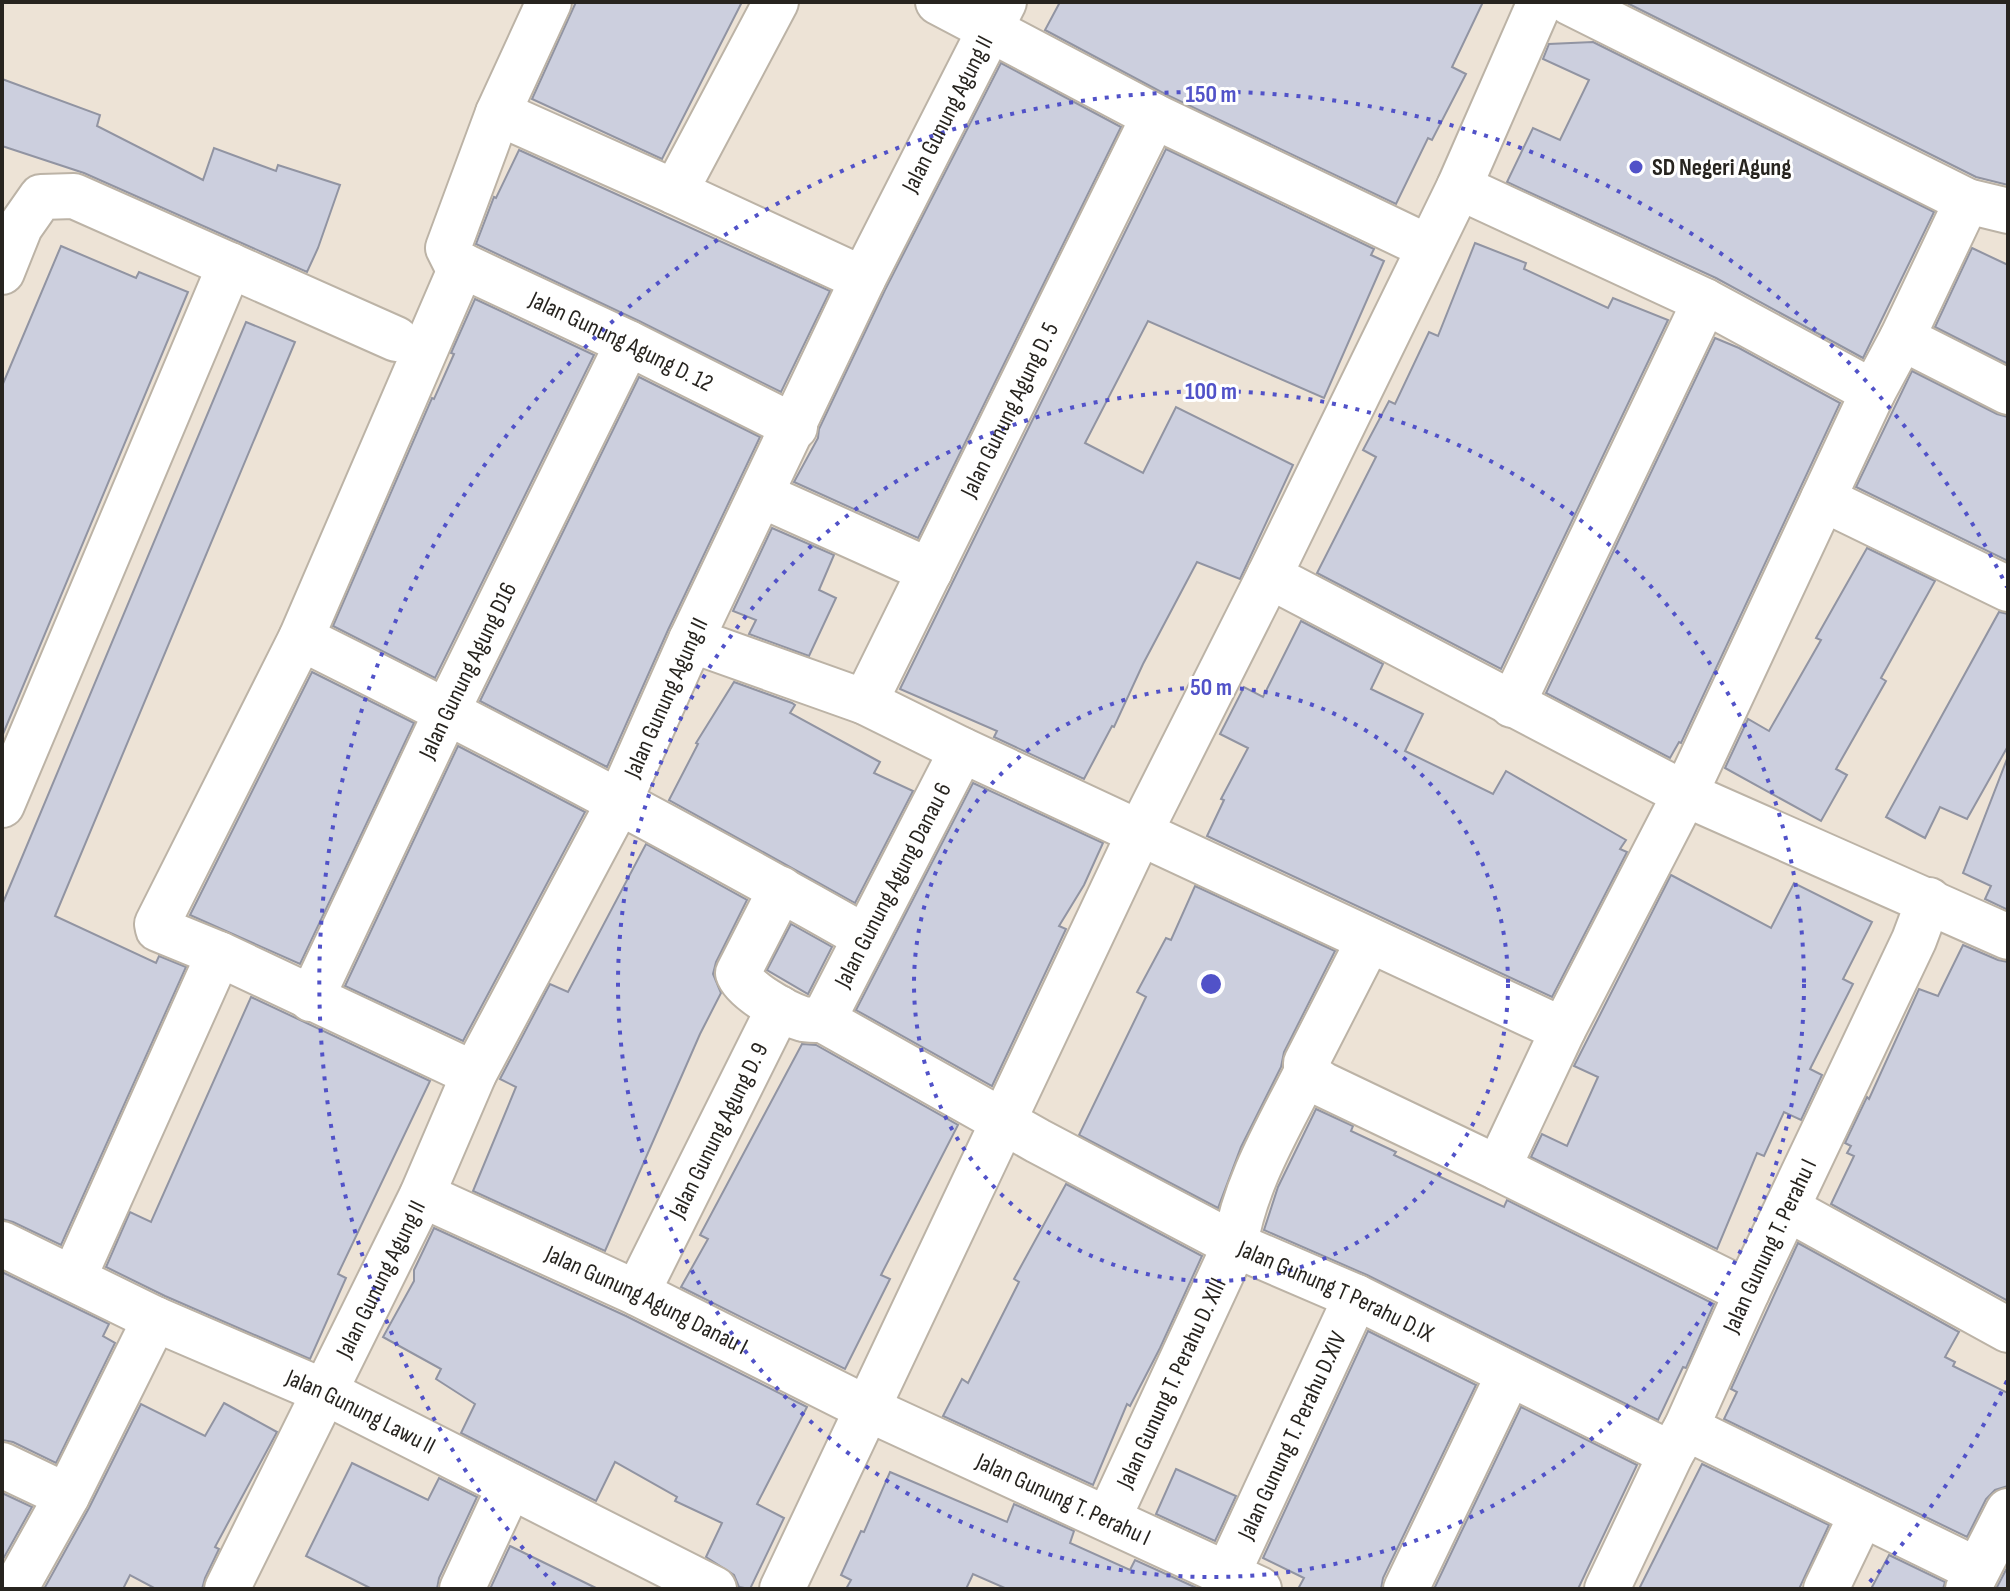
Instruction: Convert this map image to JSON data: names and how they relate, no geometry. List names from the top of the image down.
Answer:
{
  "streets": {
    "street": [
      "Jalan Gunung Agung II",
      "Jalan Gunung Agung D. 12",
      "Jalan Gunung Agung D. 5",
      "Jalan Gunung Agung D16",
      "Jalan Gunung Agung Danau 6",
      "Jalan Gunung Agung D. 9",
      "Jalan Gunung T. Perahu I",
      "Jalan Gunung T Perahu D.IX",
      "Jalan Gunung Agung Danau I",
      "Jalan Gunung T. Perahu D. XIII",
      "Jalan Gunung Lawu II",
      "Jalan Gunung T. Perahu D.XIV"
    ]
  },
  "crossings": [
    ["Jalan Gunung Agung II", "Jalan Gunung Agung D. 12"],
    ["Jalan Gunung Agung II", "Jalan Gunung Agung Danau I"],
    ["Jalan Gunung Agung II", "Jalan Gunung Lawu II"],
    ["Jalan Gunung Agung D. 12", "Jalan Gunung Agung D16"],
    ["Jalan Gunung Agung Danau 6", "Jalan Gunung T Perahu D.IX"],
    ["Jalan Gunung Agung D. 9", "Jalan Gunung Agung Danau I"],
    ["Jalan Gunung T. Perahu I", "Jalan Gunung T Perahu D.IX"],
    ["Jalan Gunung T. Perahu I", "Jalan Gunung Agung Danau I"],
    ["Jalan Gunung T. Perahu I", "Jalan Gunung T. Perahu D. XIII"],
    ["Jalan Gunung T. Perahu I", "Jalan Gunung T. Perahu D.XIV"],
    ["Jalan Gunung T Perahu D.IX", "Jalan Gunung T. Perahu D. XIII"],
    ["Jalan Gunung T Perahu D.IX", "Jalan Gunung T. Perahu D.XIV"]
  ],
  "places": ["SD Negeri Agung"],
  "rings": ["150 m", "100 m", "50 m"]
}
